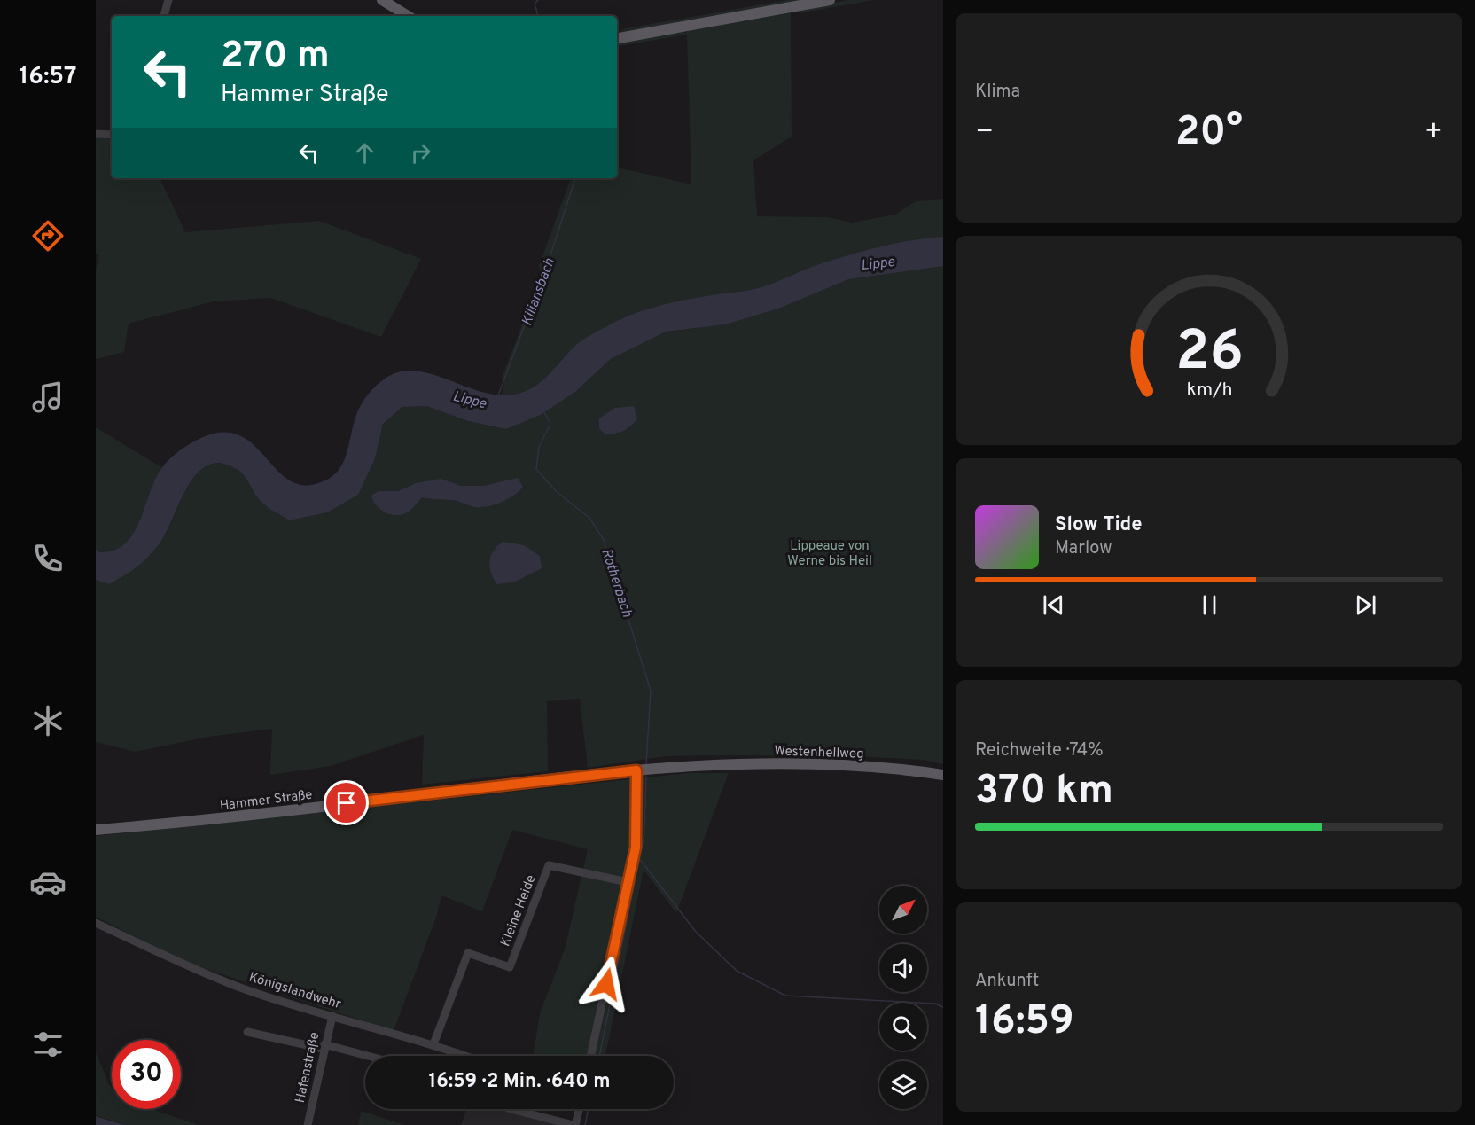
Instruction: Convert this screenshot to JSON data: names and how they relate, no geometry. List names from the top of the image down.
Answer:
{
  "streets": {
    "main road": ["Westenhellweg", "Hammer Straße"],
    "street": ["Kleine Heide", "Königslandwehr", "Hafenstraße"]
  },
  "crossings": [
    ["Westenhellweg", "Hammer Straße"],
    ["Kleine Heide", "Königslandwehr"],
    ["Königslandwehr", "Hafenstraße"]
  ],
  "water": ["Lippe", "Kiliansbach", "Rotherbach"],
  "parks": ["Lippeaue von Werne bis Heil"],
  "north": "top right",
  "page": {
    "tabs": "16:57",
    "tile": [
      "Klima",
      ["Reichweite · 74%", "370 km"],
      ["Ankunft", "16:59"]
    ],
    "turn": ["270 m", "Hammer Straße"],
    "heat": ["−", "20°", "+"],
    "song": ["Slow Tide", "Marlow"],
    "limit": "30",
    "trip": "16:59 · 2 Min. · 640 m",
    "gauge": ["26", "km/h"]
  }
}
